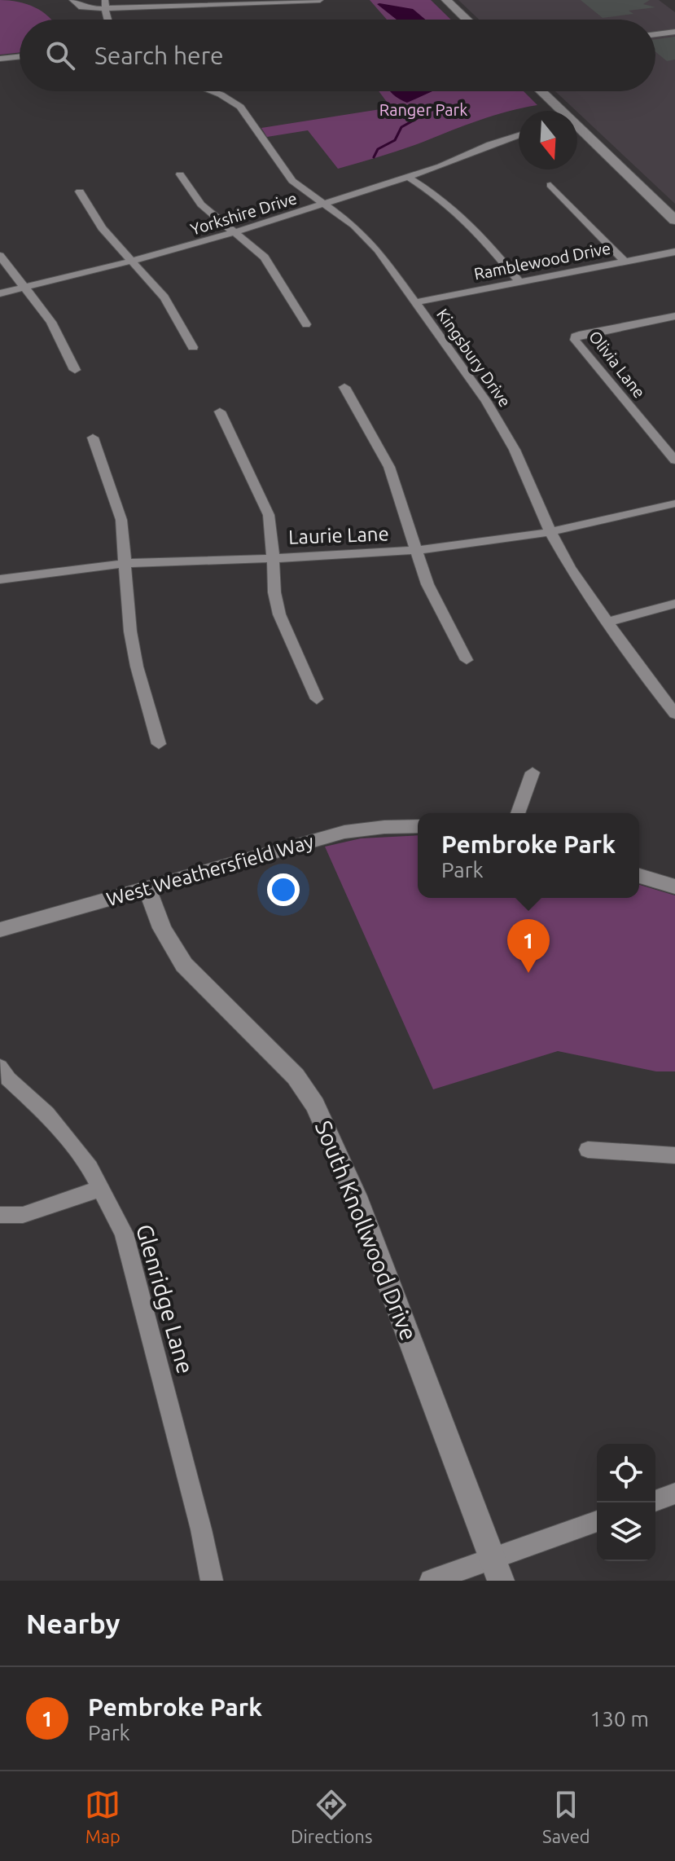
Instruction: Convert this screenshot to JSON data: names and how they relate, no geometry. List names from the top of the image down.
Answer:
{
  "streets": {
    "street": [
      "Yorkshire Drive",
      "Ramblewood Drive",
      "Kingsbury Drive",
      "Olivia Lane",
      "Laurie Lane",
      "West Weathersfield Way",
      "South Knollwood Drive",
      "Glenridge Lane"
    ]
  },
  "crossings": [
    ["Yorkshire Drive", "Kingsbury Drive"],
    ["Ramblewood Drive", "Kingsbury Drive"],
    ["Kingsbury Drive", "Laurie Lane"],
    ["West Weathersfield Way", "South Knollwood Drive"]
  ],
  "parks": ["Ranger Park"],
  "north": "bottom",
  "page": {
    "search": "Search here",
    "popup": ["Pembroke Park", "Park"],
    "pins": "1",
    "heading": "Nearby",
    "list": [
      {
        "mark": "1",
        "name": "Pembroke Park",
        "note": "Park",
        "value": "130 m"
      }
    ],
    "nav": ["Map", "Directions", "Saved"]
  }
}
